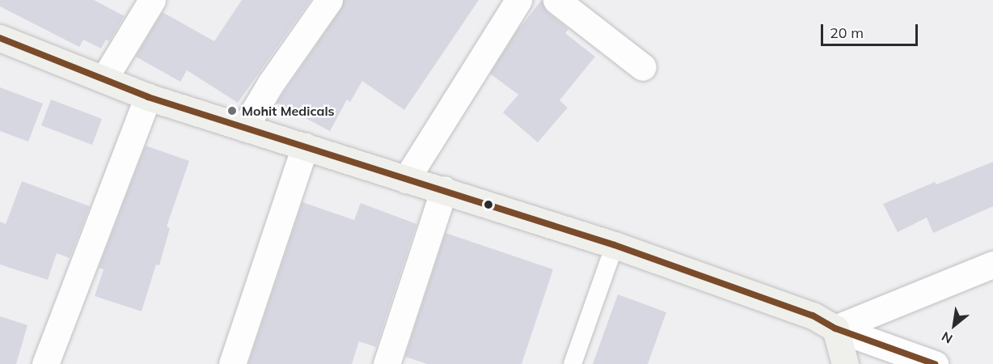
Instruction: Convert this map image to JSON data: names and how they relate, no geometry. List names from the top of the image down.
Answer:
{
  "places": ["Mohit Medicals"],
  "scale_bar": "20 m",
  "north": "bottom left"
}
